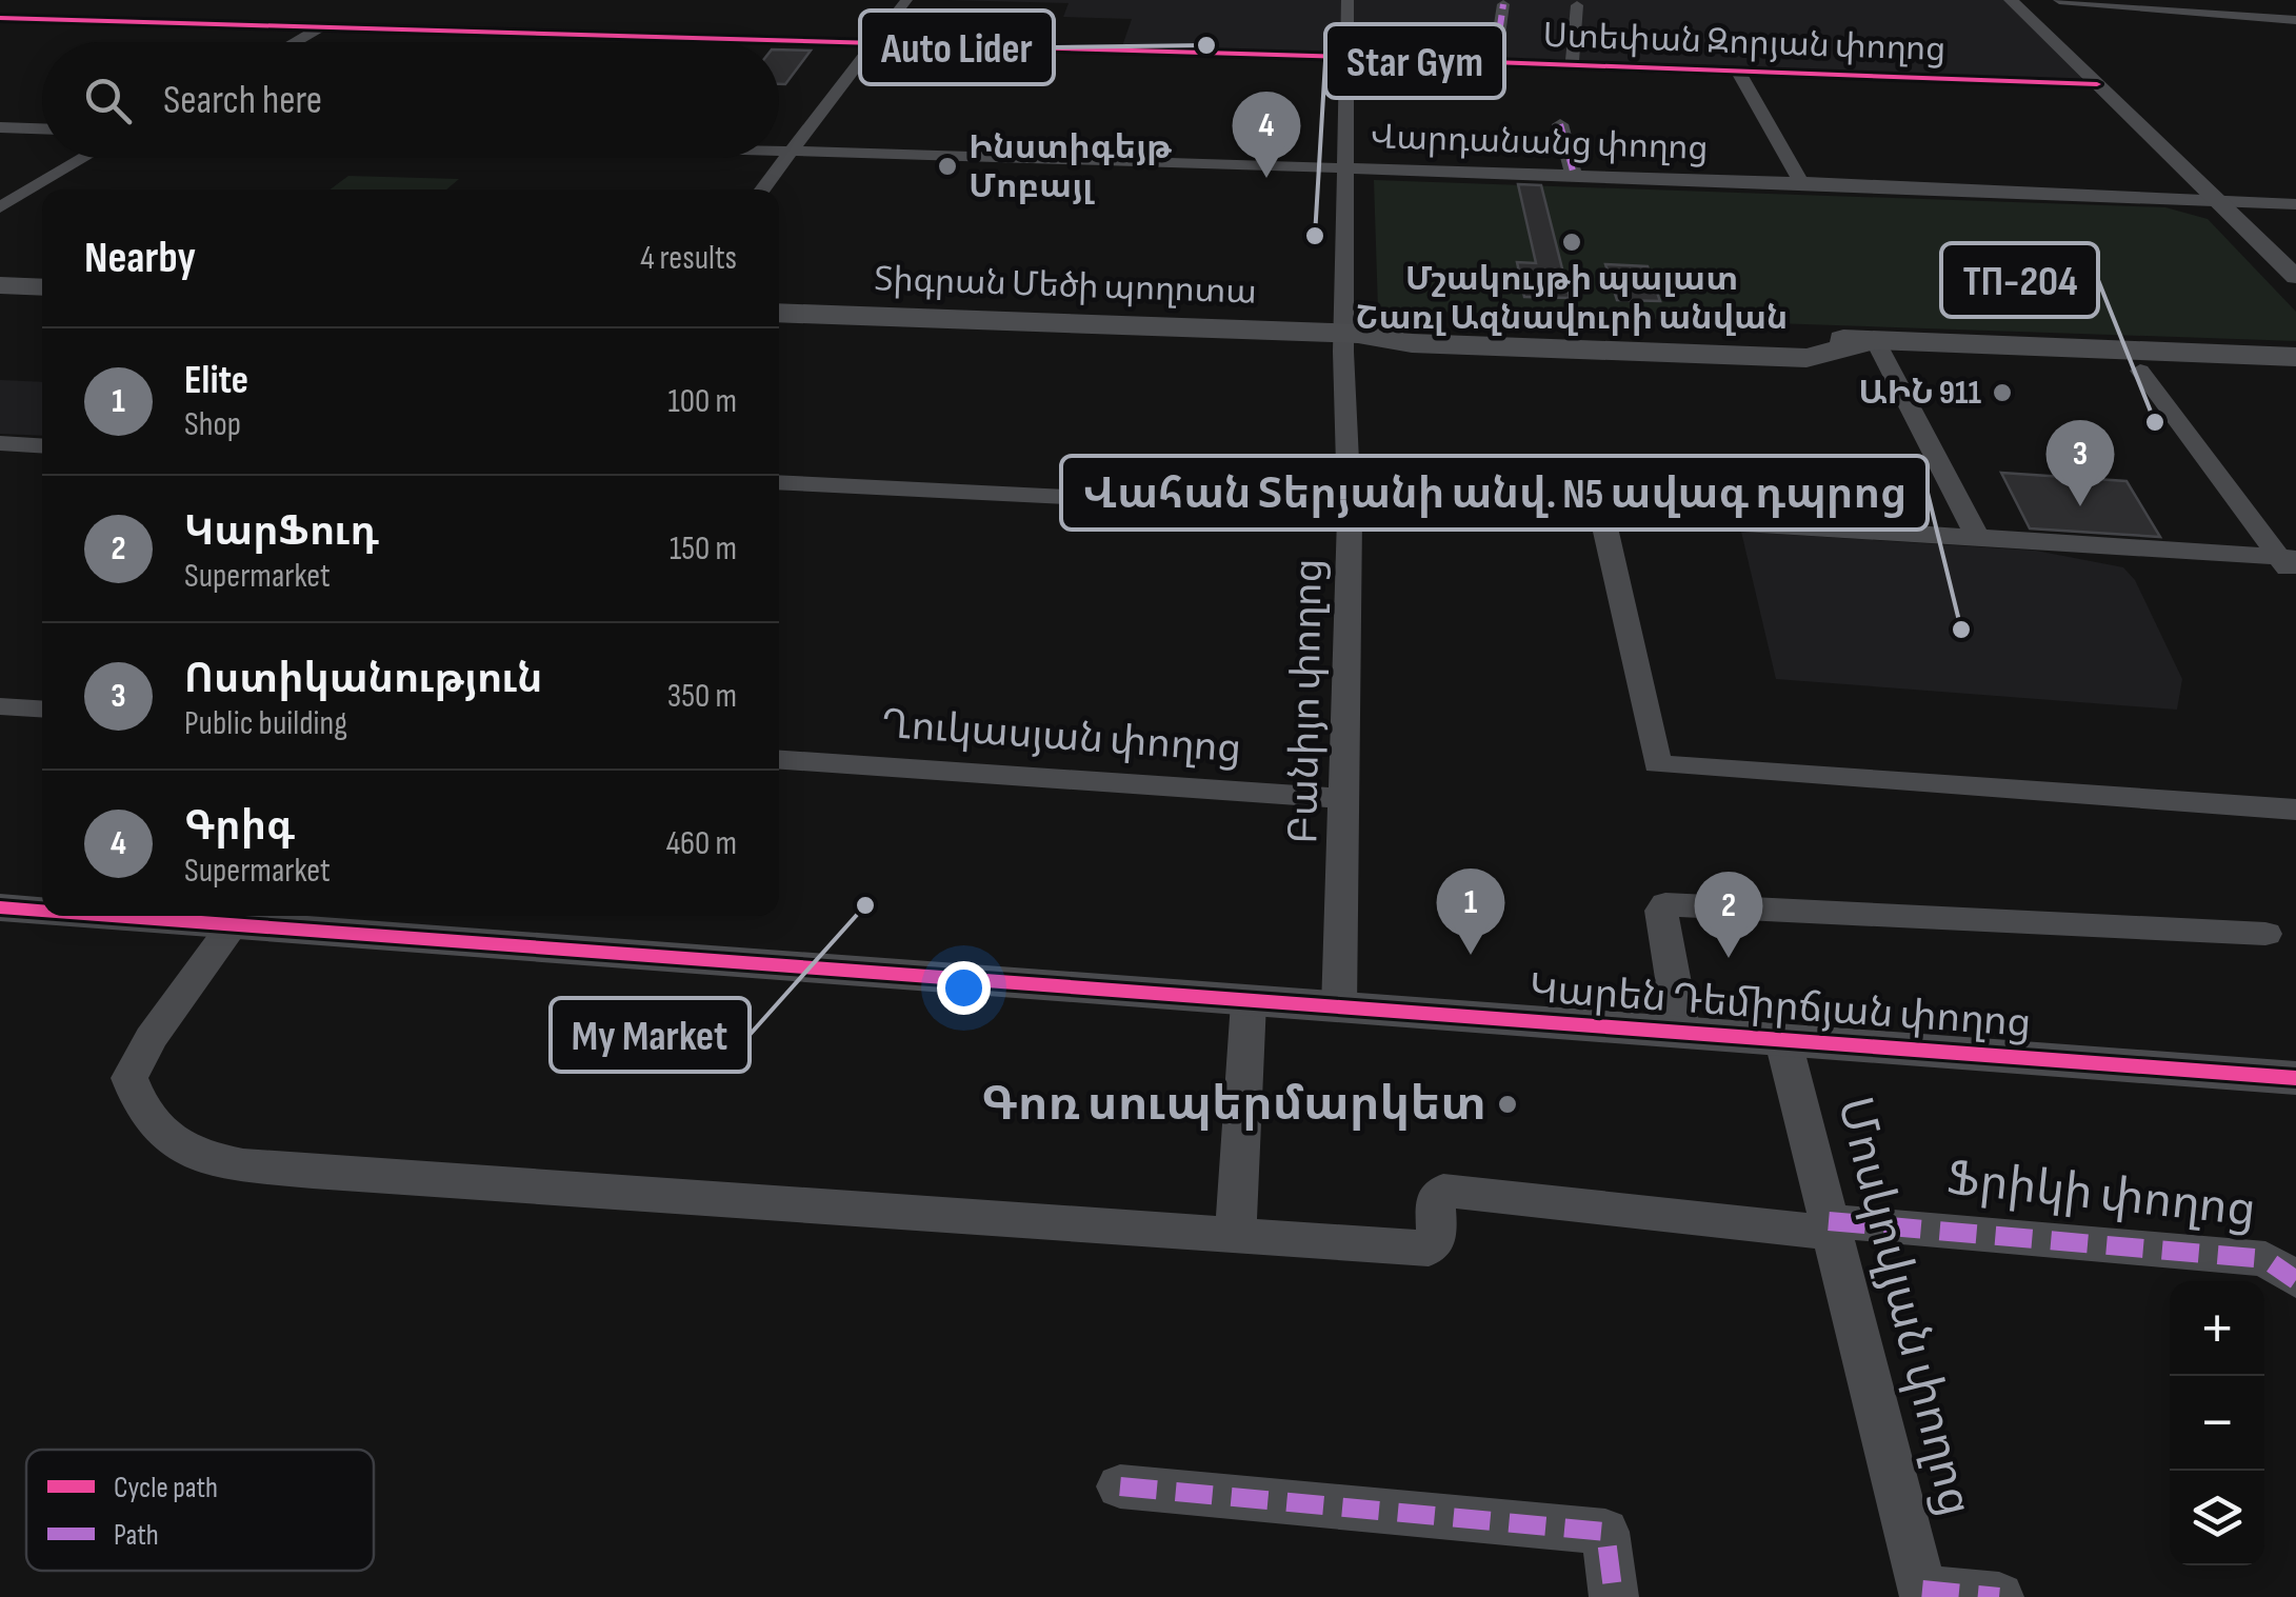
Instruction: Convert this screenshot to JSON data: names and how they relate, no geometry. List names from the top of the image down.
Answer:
{
  "streets": {
    "main road": ["Տիգրան Մեծի պողոտա"],
    "street": [
      "Ստեփան Զորյան փողոց",
      "Վարդանանց փողոց",
      "Բանիյո փողոց",
      "Ղուկասյան փողոց",
      "Կարեն Դեմիրճյան փողոց",
      "Ֆրիկի փողոց",
      "Մոսկովյան փողոց"
    ]
  },
  "crossings": [
    ["Ստեփան Զորյան փողոց", "Բանիյո փողոց"],
    ["Վարդանանց փողոց", "Բանիյո փողոց"],
    ["Տիգրան Մեծի պողոտա", "Բանիյո փողոց"],
    ["Բանիյո փողոց", "Ղուկասյան փողոց"],
    ["Բանիյո փողոց", "Կարեն Դեմիրճյան փողոց"],
    ["Կարեն Դեմիրճյան փողոց", "Մոսկովյան փողոց"],
    ["Ֆրիկի փողոց", "Մոսկովյան փողոց"]
  ],
  "places": [
    "Auto Lider",
    "Ինստիգեյթ Մոբայլ",
    "Star Gym",
    "Մշակույթի պալատ Շառլ Ազնավուրի անվան",
    "ԱԻՆ 911",
    "ТП-204",
    "Վահան Տերյանի անվ. N5 ավագ դպրոց",
    "My Market",
    "Գոռ սուպերմարկետ"
  ],
  "legend": ["Cycle path", "Path"],
  "page": {
    "search": "Search here",
    "pins": [
      "4",
      "3",
      "1",
      "2"
    ],
    "heading": ["Nearby", "4 results"],
    "list": [
      {
        "mark": "1",
        "name": "Elite",
        "note": "Shop",
        "value": "100 m"
      },
      {
        "mark": "2",
        "name": "ԿարՖուդ",
        "note": "Supermarket",
        "value": "150 m"
      },
      {
        "mark": "3",
        "name": "Ոստիկանություն",
        "note": "Public building",
        "value": "350 m"
      },
      {
        "mark": "4",
        "name": "Գրիգ",
        "note": "Supermarket",
        "value": "460 m"
      }
    ],
    "map_buttons": ["+", "−"]
  }
}
